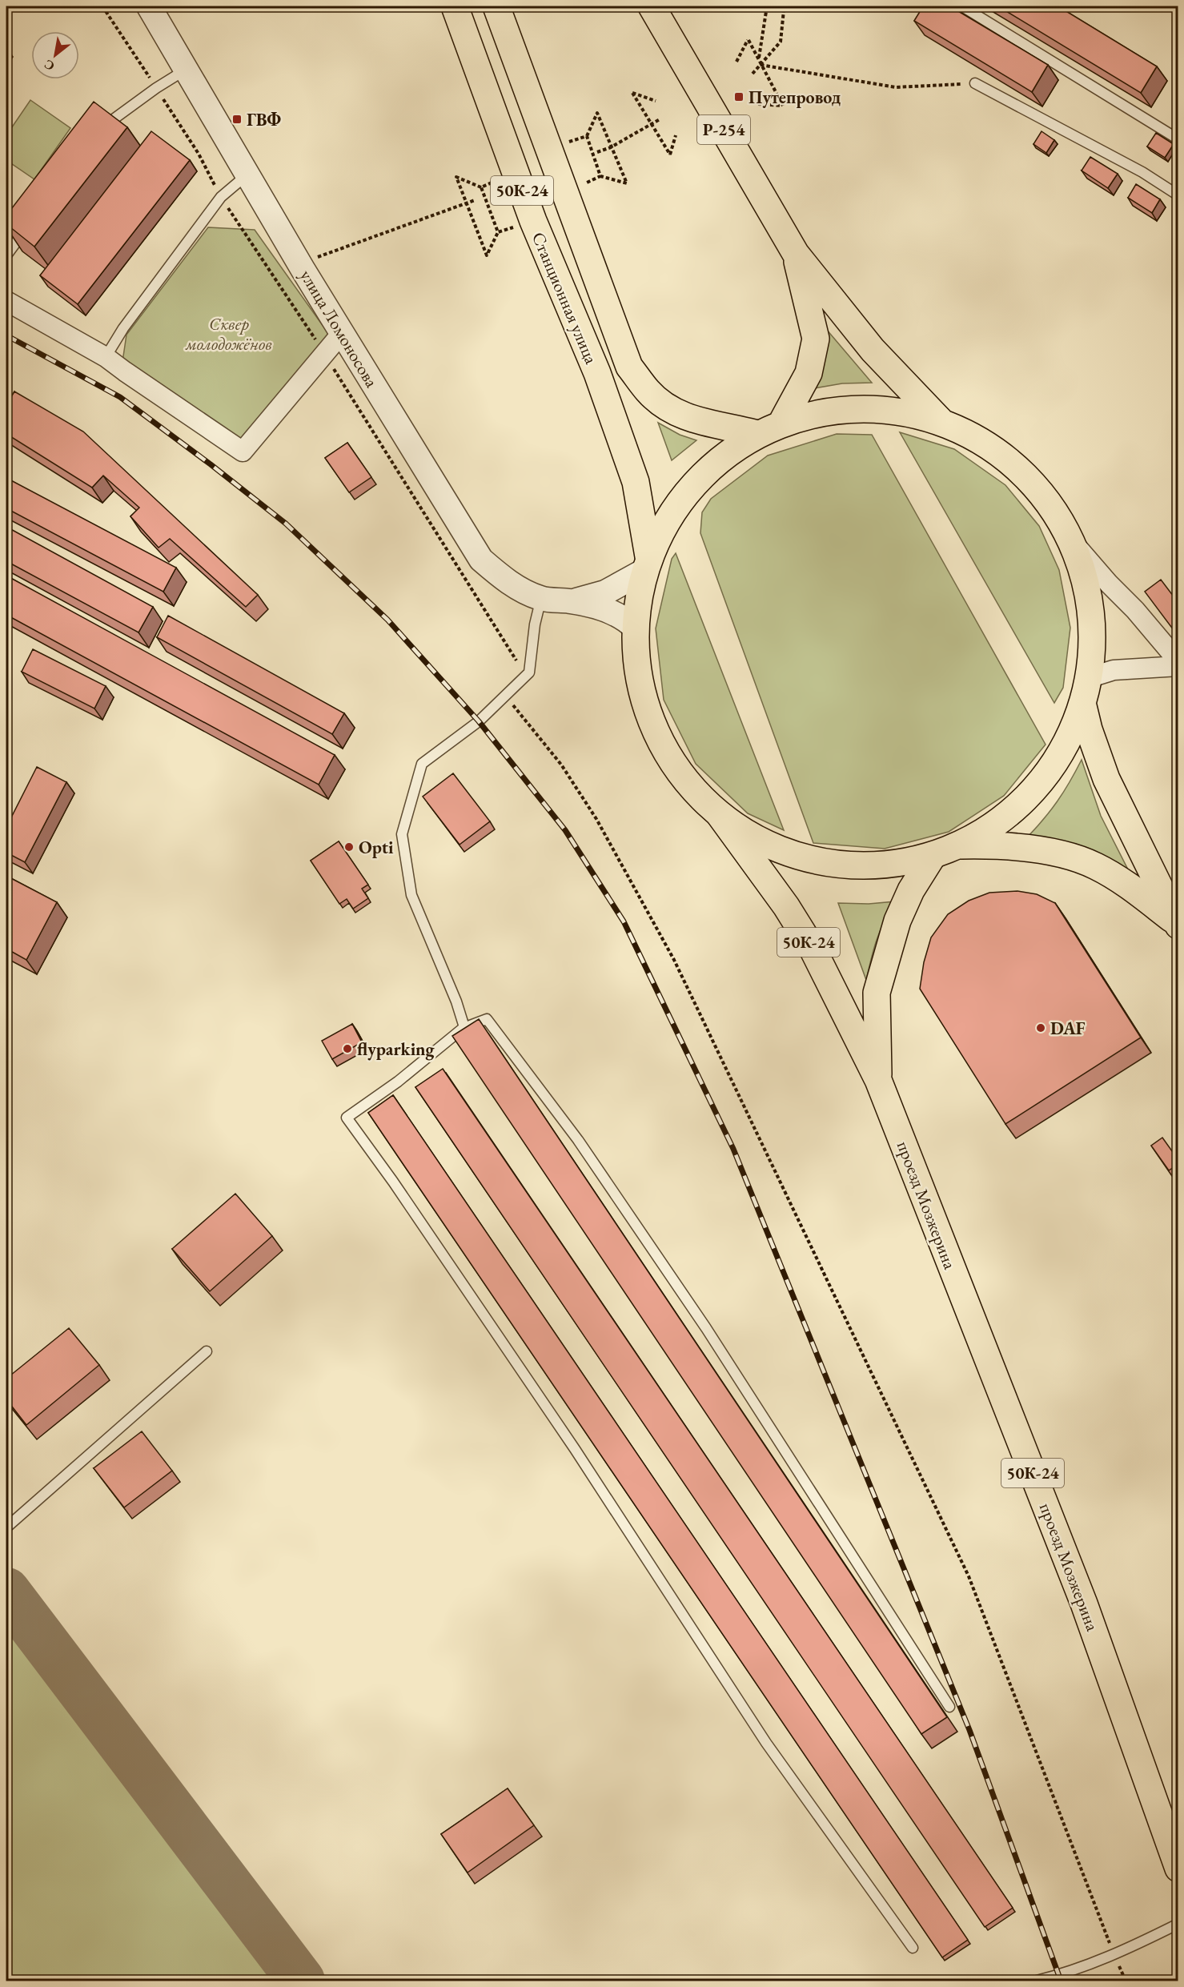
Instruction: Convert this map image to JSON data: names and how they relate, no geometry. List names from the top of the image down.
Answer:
{
  "streets": {
    "main road": [
      "Р-254",
      "50К-24",
      "Станционная улица",
      "проезд Мозжерина"
    ],
    "street": ["улица Ломоносова"]
  },
  "crossings": [
    ["50К-24", "Станционная улица"],
    ["50К-24", "проезд Мозжерина"]
  ],
  "parks": ["Сквер молодожёнов"],
  "places": {
    "transit": ["Путепровод", "ГВФ"],
    "other": ["Opti", "DAF", "flyparking"]
  },
  "north": "bottom left"
}
